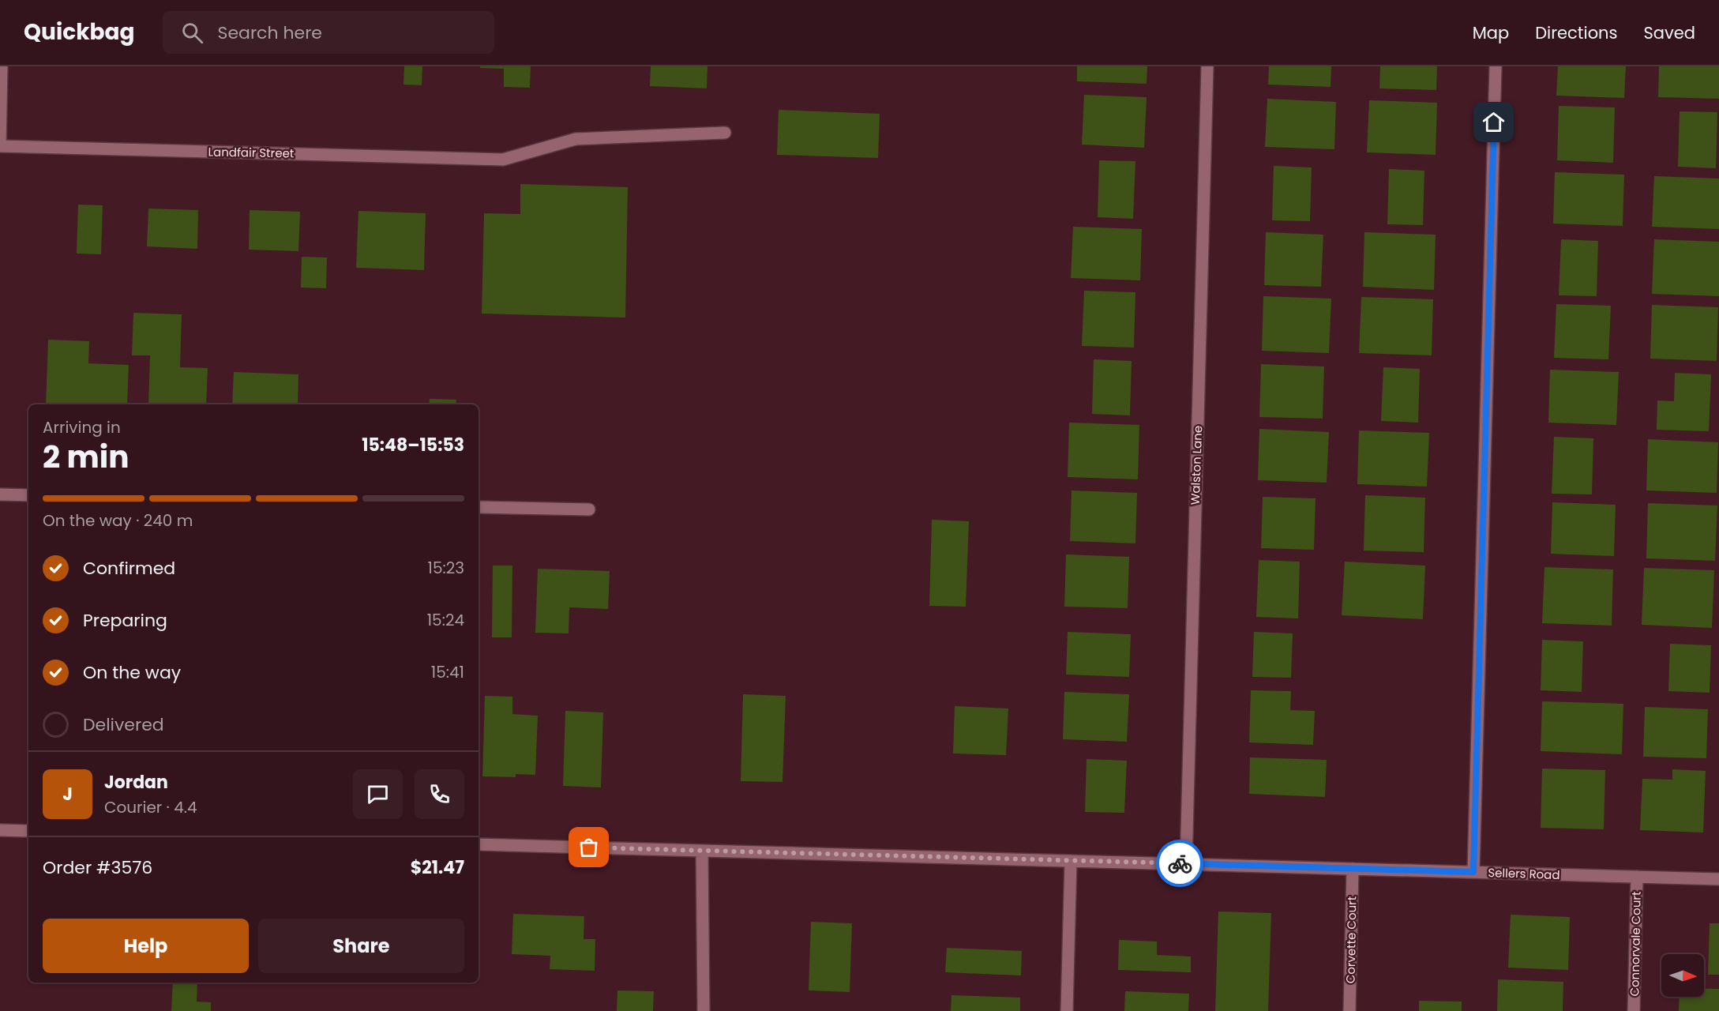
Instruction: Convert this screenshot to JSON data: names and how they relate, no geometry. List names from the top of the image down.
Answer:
{
  "streets": {
    "street": [
      "Landfair Street",
      "Walston Lane",
      "Sellers Road",
      "Corvette Court",
      "Connorvale Court"
    ]
  },
  "crossings": [
    ["Walston Lane", "Sellers Road"],
    ["Sellers Road", "Corvette Court"],
    ["Sellers Road", "Connorvale Court"]
  ],
  "north": "right",
  "page": {
    "header": "Quickbag",
    "search": "Search here",
    "nav": ["Map", "Directions", "Saved"],
    "heading": ["2 min", "Arriving in", "15:48–15:53"],
    "panel": [
      "Jordan",
      "Courier · 4.4",
      "Order #3576",
      "$21.47"
    ],
    "bar": "On the way · 240 m",
    "list": [
      ["Confirmed", "15:23"],
      ["Preparing", "15:24"],
      ["On the way", "15:41"],
      "Delivered"
    ],
    "round": "J",
    "buttons": ["Help", "Share"]
  }
}
